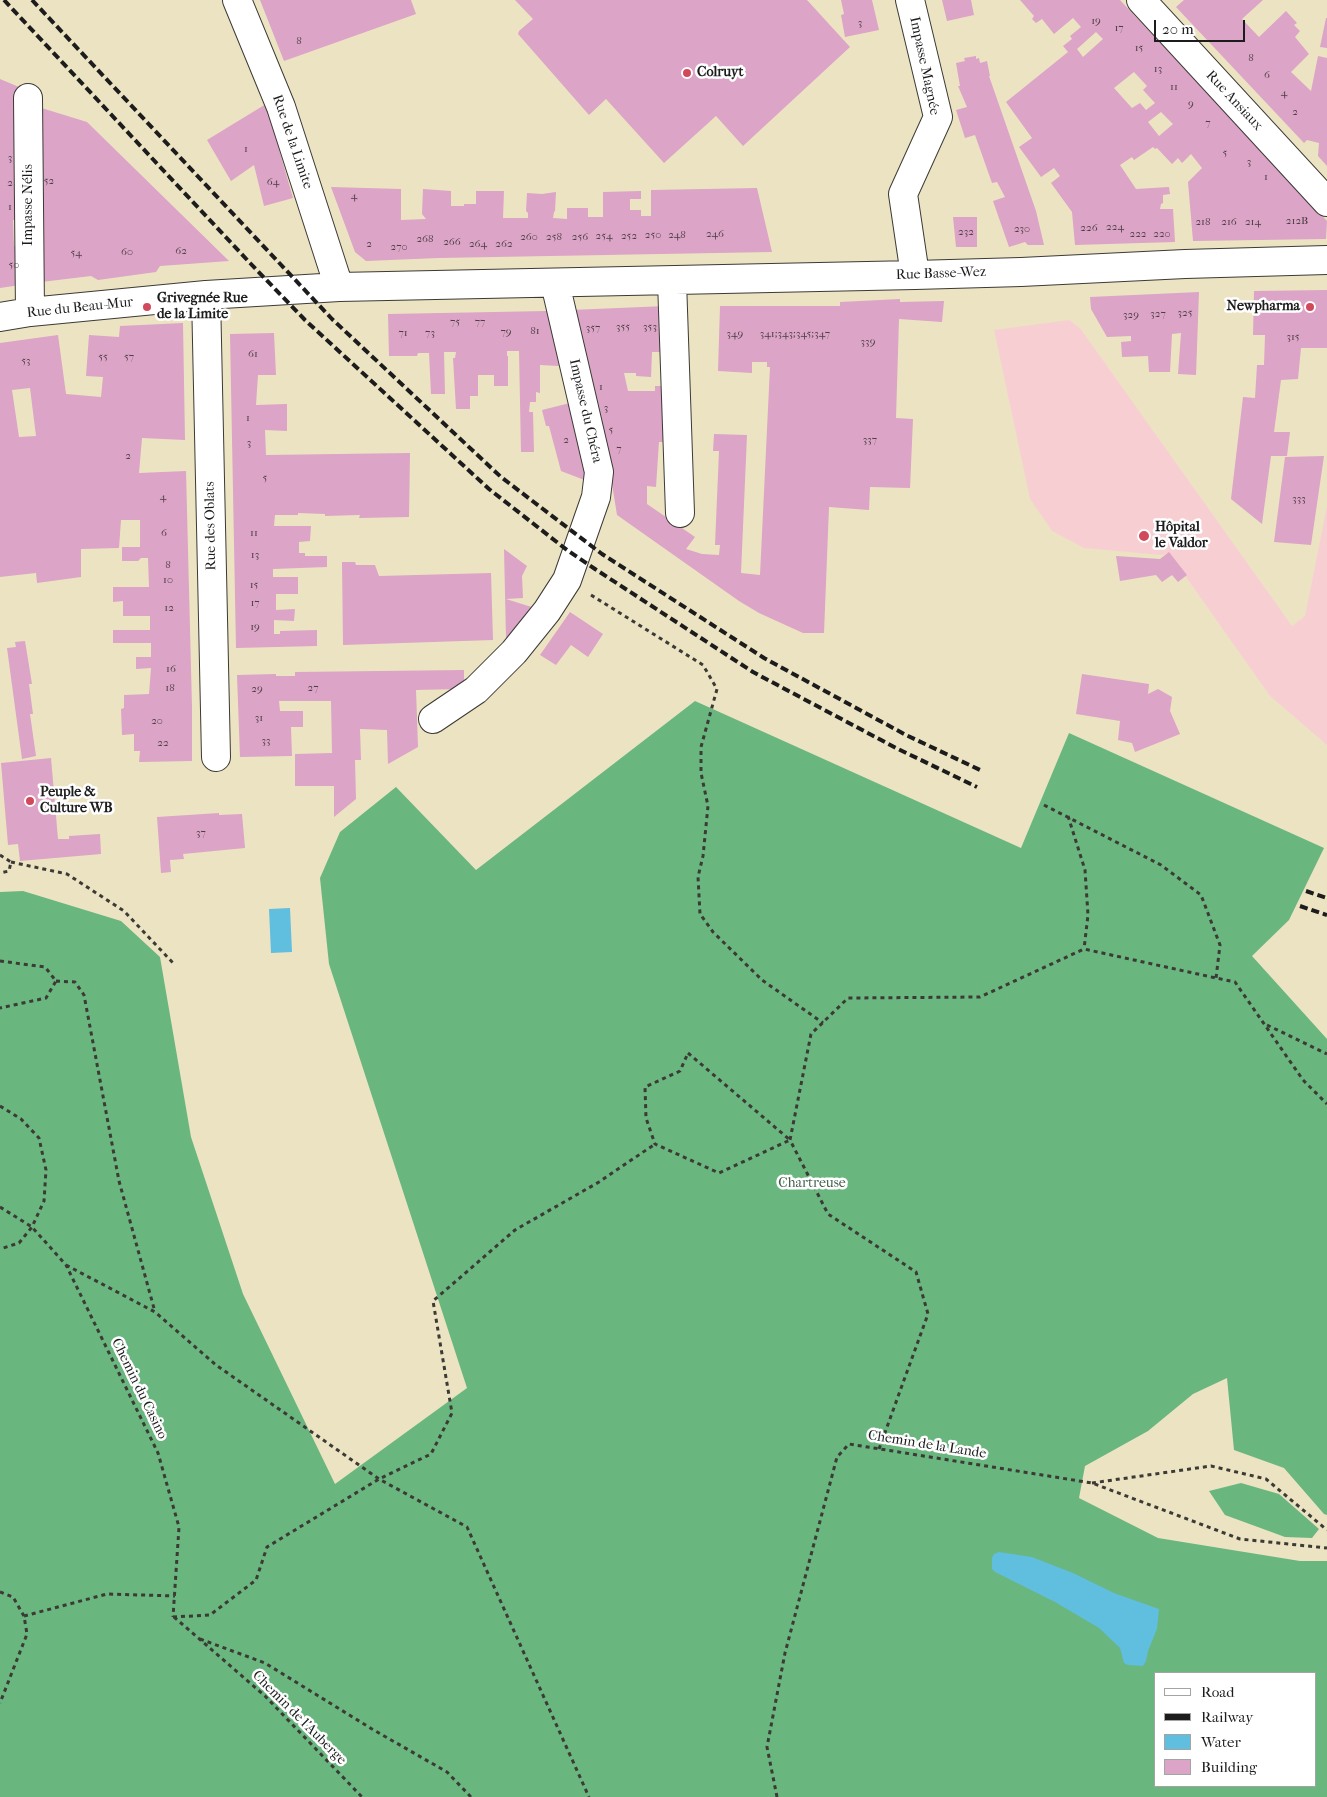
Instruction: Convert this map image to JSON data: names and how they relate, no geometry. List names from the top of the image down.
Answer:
{
  "streets": {
    "street": [
      "Impasse Magnée",
      "Rue Ansiaux",
      "Rue de la Limite",
      "Impasse Nélis",
      "Rue Basse-Wez",
      "Rue du Beau-Mur",
      "Impasse du Chéra",
      "Rue des Oblats"
    ],
    "path": ["Chemin du Casino", "Chemin de la Lande", "Chemin de l'Auberge"]
  },
  "crossings": [
    ["Impasse Magnée", "Rue Basse-Wez"],
    ["Rue de la Limite", "Rue Basse-Wez"],
    ["Rue de la Limite", "Rue du Beau-Mur"],
    ["Impasse Nélis", "Rue du Beau-Mur"],
    ["Rue Basse-Wez", "Rue du Beau-Mur"],
    ["Rue Basse-Wez", "Impasse du Chéra"],
    ["Rue du Beau-Mur", "Rue des Oblats"],
    ["Chemin du Casino", "Chemin de l'Auberge"]
  ],
  "parks": ["Chartreuse"],
  "places": [
    "Colruyt",
    "Grivegnée Rue de la Limite",
    "Newpharma",
    "Hôpital le Valdor",
    "Peuple & Culture WB"
  ],
  "house_numbers": [
    "19",
    "3",
    "17",
    "8",
    "15",
    "8",
    "13",
    "6",
    "11",
    "4",
    "9",
    "2",
    "7",
    "1",
    "5",
    "3",
    "3",
    "1",
    "52",
    "64",
    "2",
    "4",
    "1",
    "212B",
    "218",
    "216",
    "214",
    "224",
    "226",
    "230",
    "232",
    "246",
    "222",
    "220",
    "250",
    "248",
    "254",
    "252",
    "260",
    "258",
    "256",
    "268",
    "266",
    "2",
    "264",
    "262",
    "270",
    "62",
    "60",
    "54",
    "50",
    "325",
    "327",
    "329",
    "75",
    "77",
    "355",
    "353",
    "357",
    "81",
    "79",
    "71",
    "73",
    "349",
    "341;343;345;347",
    "315",
    "339",
    "61",
    "55",
    "57",
    "53",
    "1",
    "3",
    "1",
    "5",
    "2",
    "337",
    "3",
    "7",
    "2",
    "5",
    "4",
    "333",
    "6",
    "11",
    "13",
    "8",
    "10",
    "15",
    "17",
    "12",
    "19",
    "16",
    "18",
    "27",
    "29",
    "31",
    "20",
    "33",
    "22",
    "37"
  ],
  "legend": [
    "Road",
    "Railway",
    "Water",
    "Building"
  ],
  "scale_bar": "20 m"
}
